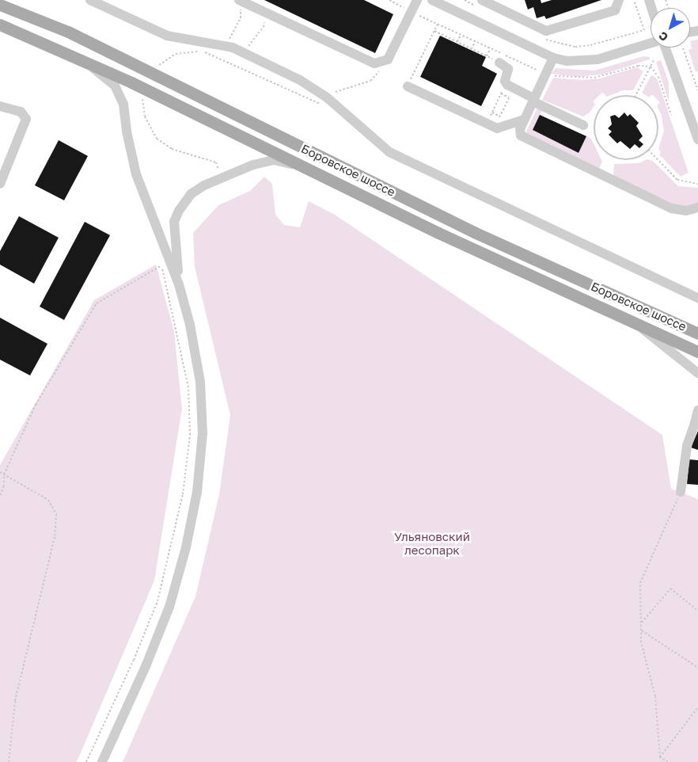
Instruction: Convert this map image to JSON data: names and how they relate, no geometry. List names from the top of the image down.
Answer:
{
  "streets": {
    "main road": ["Боровское шоссе"]
  },
  "parks": ["Ульяновский лесопарк"],
  "north": "bottom left"
}
